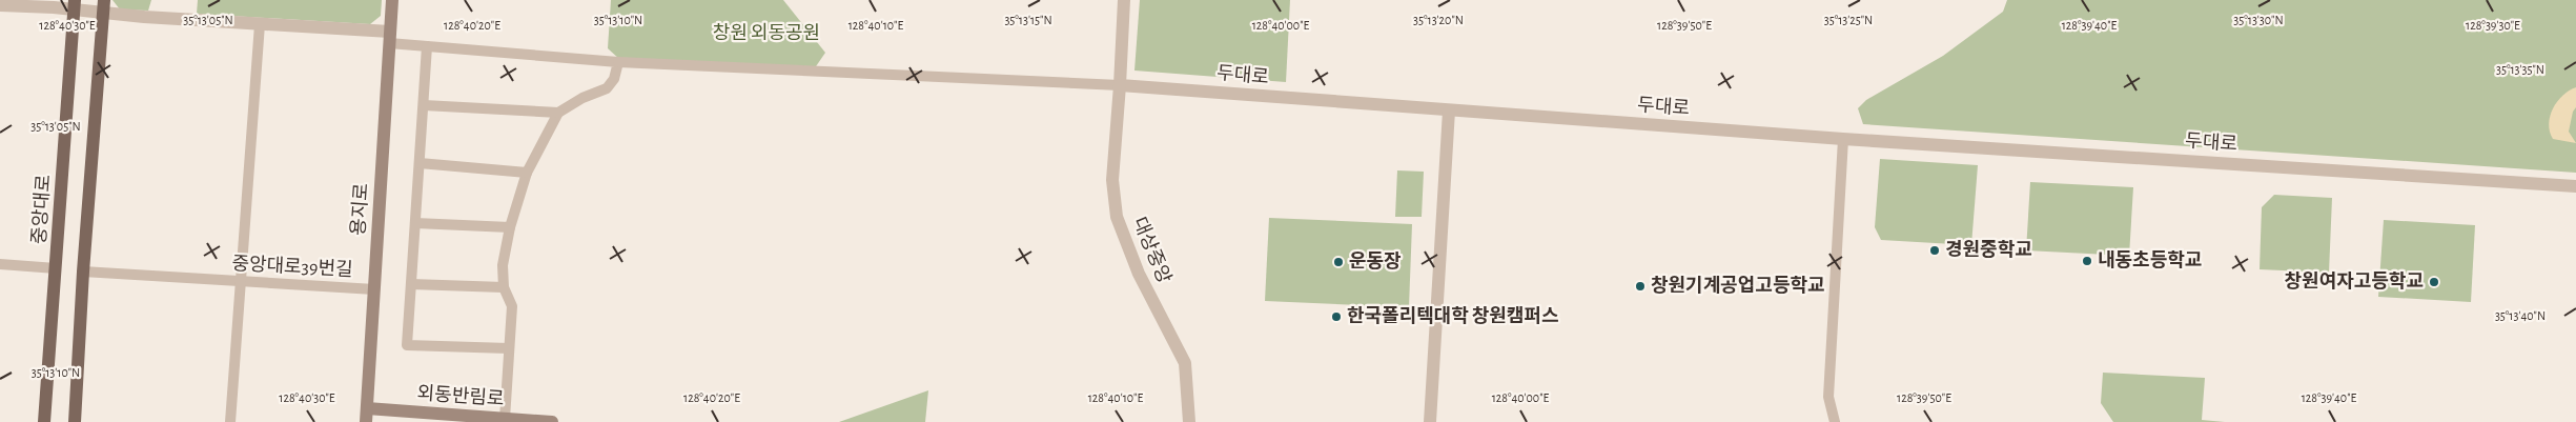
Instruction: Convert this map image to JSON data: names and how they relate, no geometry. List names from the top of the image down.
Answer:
{
  "streets": {
    "main road": ["중앙대로", "용지로", "외동반림로"],
    "street": ["두대로", "대상중앙", "중앙대로39번길"]
  },
  "crossings": [
    ["두대로", "대상중앙"],
    ["용지로", "중앙대로39번길"],
    ["용지로", "외동반림로"]
  ],
  "parks": ["창원 외동공원"],
  "places": [
    "경원중학교",
    "내동초등학교",
    "운동장",
    "창원여자고등학교",
    "창원기계공업고등학교",
    "한국폴리텍대학 창원캠퍼스"
  ],
  "coordinates": [
    "35°13'05\"N",
    "35°13'10\"N",
    "35°13'15\"N",
    "35°13'20\"N",
    "35°13'25\"N",
    "35°13'30\"N",
    "128°39'40\"E",
    "128°39'30\"E",
    "128°40'30\"E",
    "128°40'20\"E",
    "128°40'10\"E",
    "128°40'00\"E",
    "128°39'50\"E",
    "35°13'35\"N",
    "35°13'40\"N"
  ]
}
